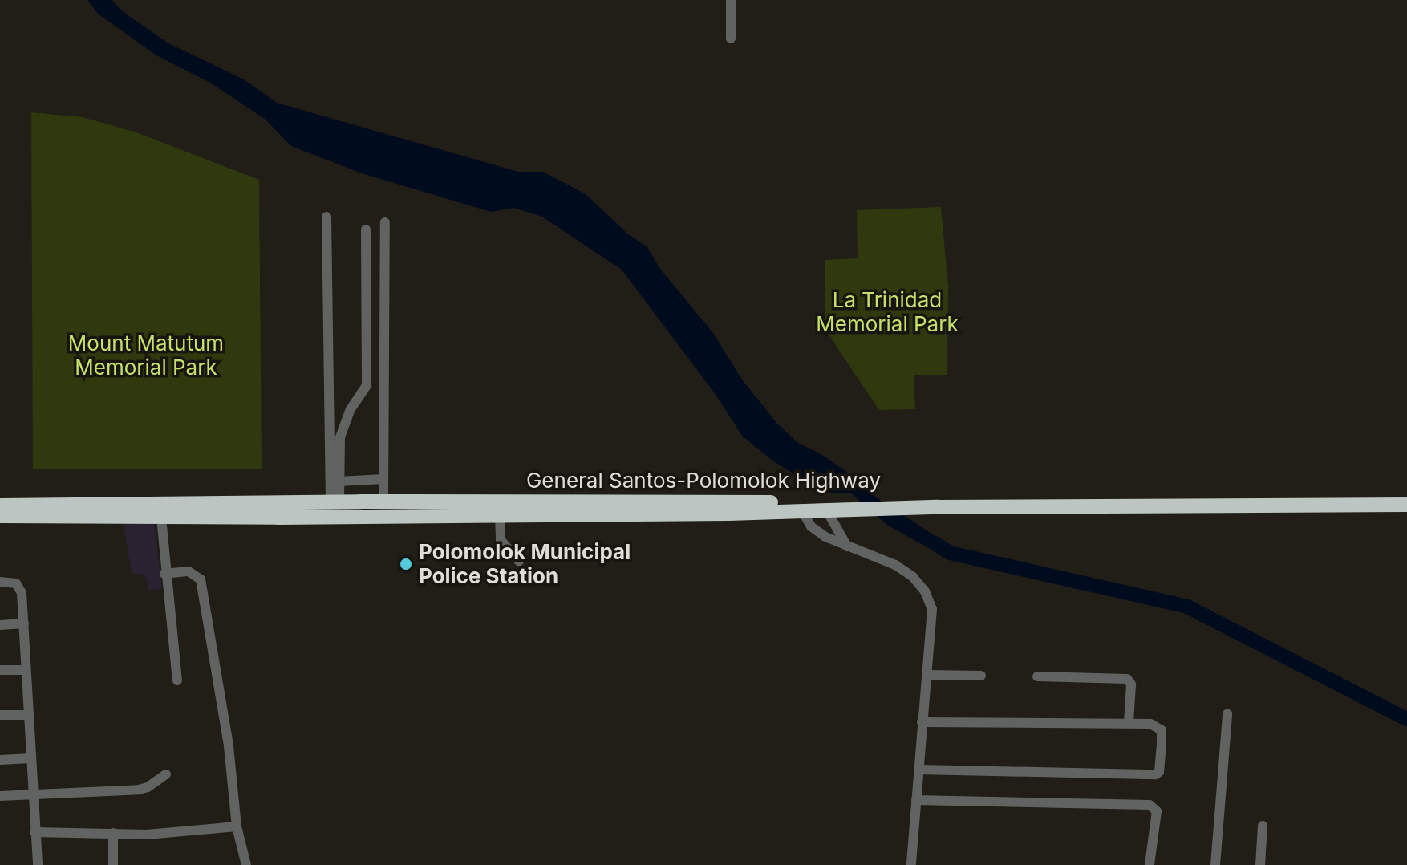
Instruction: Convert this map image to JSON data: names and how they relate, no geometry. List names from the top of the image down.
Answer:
{
  "streets": {
    "highway": ["General Santos-Polomolok Highway"]
  },
  "parks": ["La Trinidad Memorial Park", "Mount Matutum Memorial Park"],
  "places": ["Polomolok Municipal Police Station"]
}
